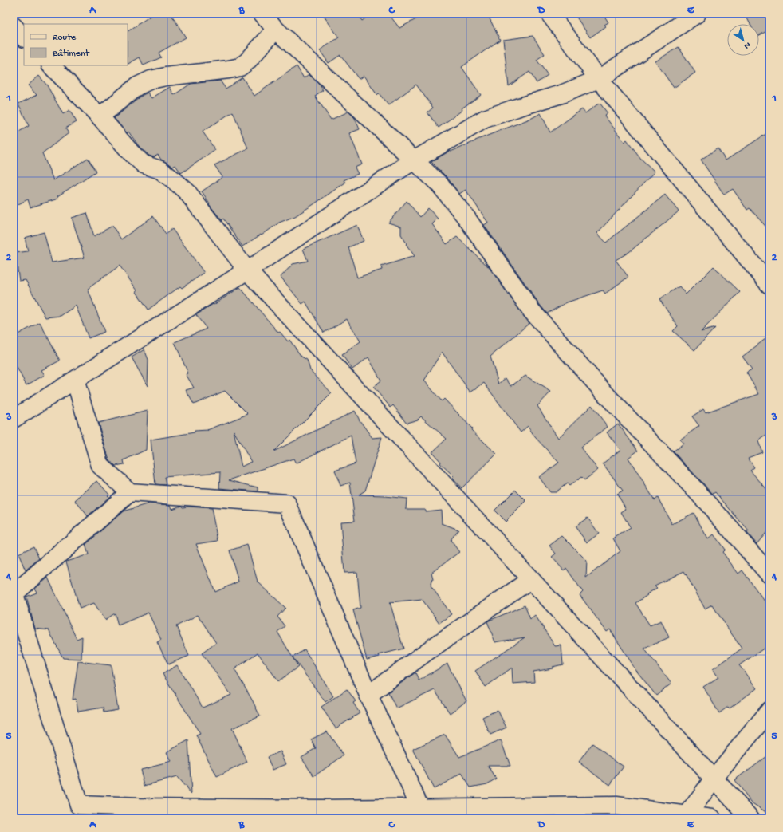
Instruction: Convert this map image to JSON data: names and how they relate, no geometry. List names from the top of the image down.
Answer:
{
  "legend": ["Route", "Bâtiment"],
  "north": "bottom right",
  "grid": {
    "columns": [
      "A",
      "B",
      "C",
      "D",
      "E"
    ],
    "rows": [
      "1",
      "2",
      "3",
      "4",
      "5"
    ]
  }
}
